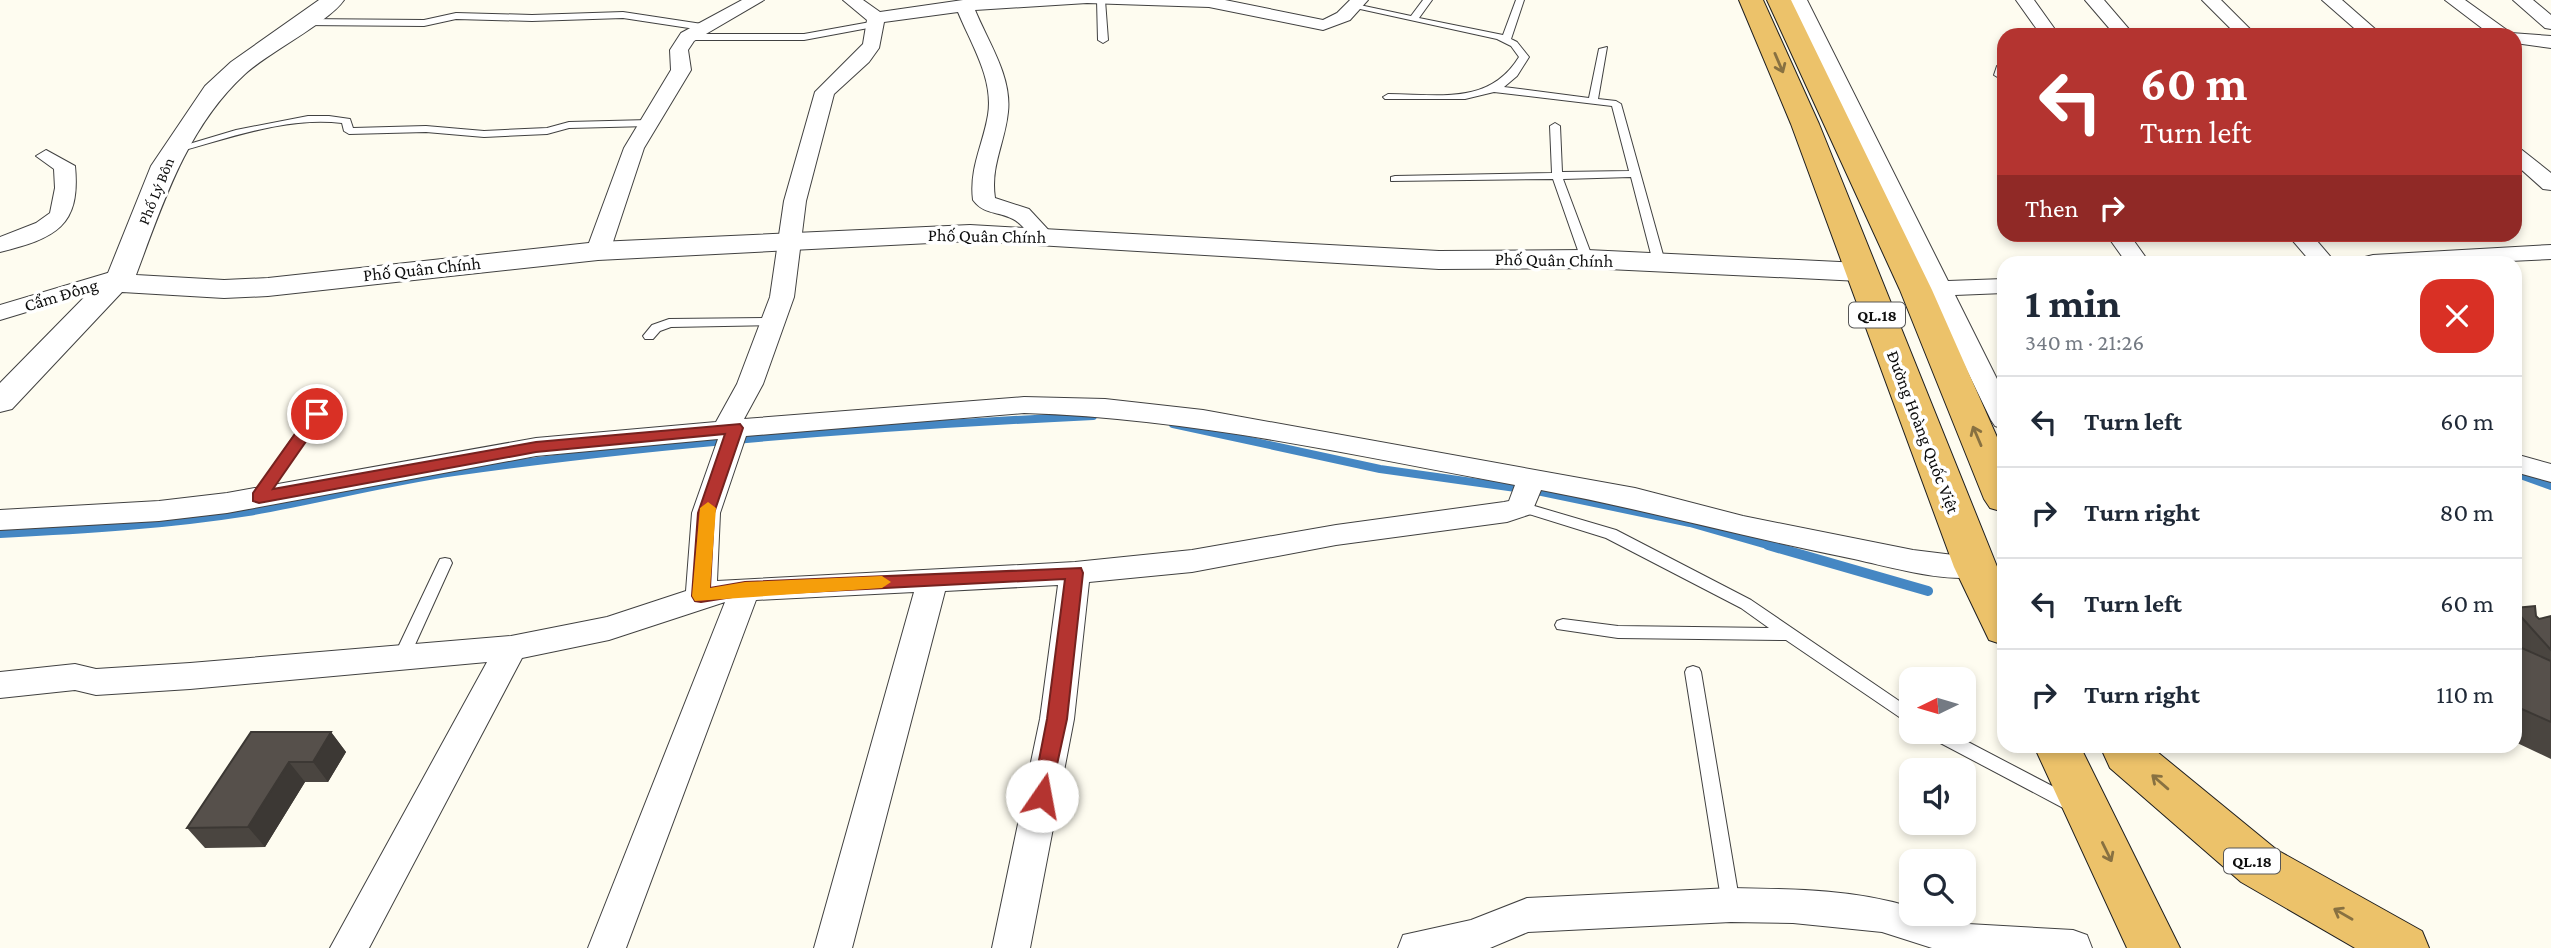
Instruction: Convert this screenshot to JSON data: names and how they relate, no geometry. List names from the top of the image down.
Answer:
{
  "streets": {
    "highway": ["QL.18", "Đường Hoàng Quốc Việt"],
    "street": ["Phố Lý Bôn", "Phố Quân Chính", "Cẩm Đông"]
  },
  "crossings": [
    ["Phố Lý Bôn", "Phố Quân Chính"],
    ["Phố Lý Bôn", "Cẩm Đông"],
    ["Phố Quân Chính", "Cẩm Đông"],
    ["Phố Quân Chính", "Đường Hoàng Quốc Việt"]
  ],
  "north": "left",
  "page": {
    "turn": ["60 m", "Turn left"],
    "then": "Then",
    "heading": ["1 min", "340 m · 21:26"],
    "list": [
      {
        "name": "Turn left",
        "value": "60 m"
      },
      {
        "name": "Turn right",
        "value": "80 m"
      },
      {
        "name": "Turn left",
        "value": "60 m"
      },
      {
        "name": "Turn right",
        "value": "110 m"
      }
    ]
  }
}
